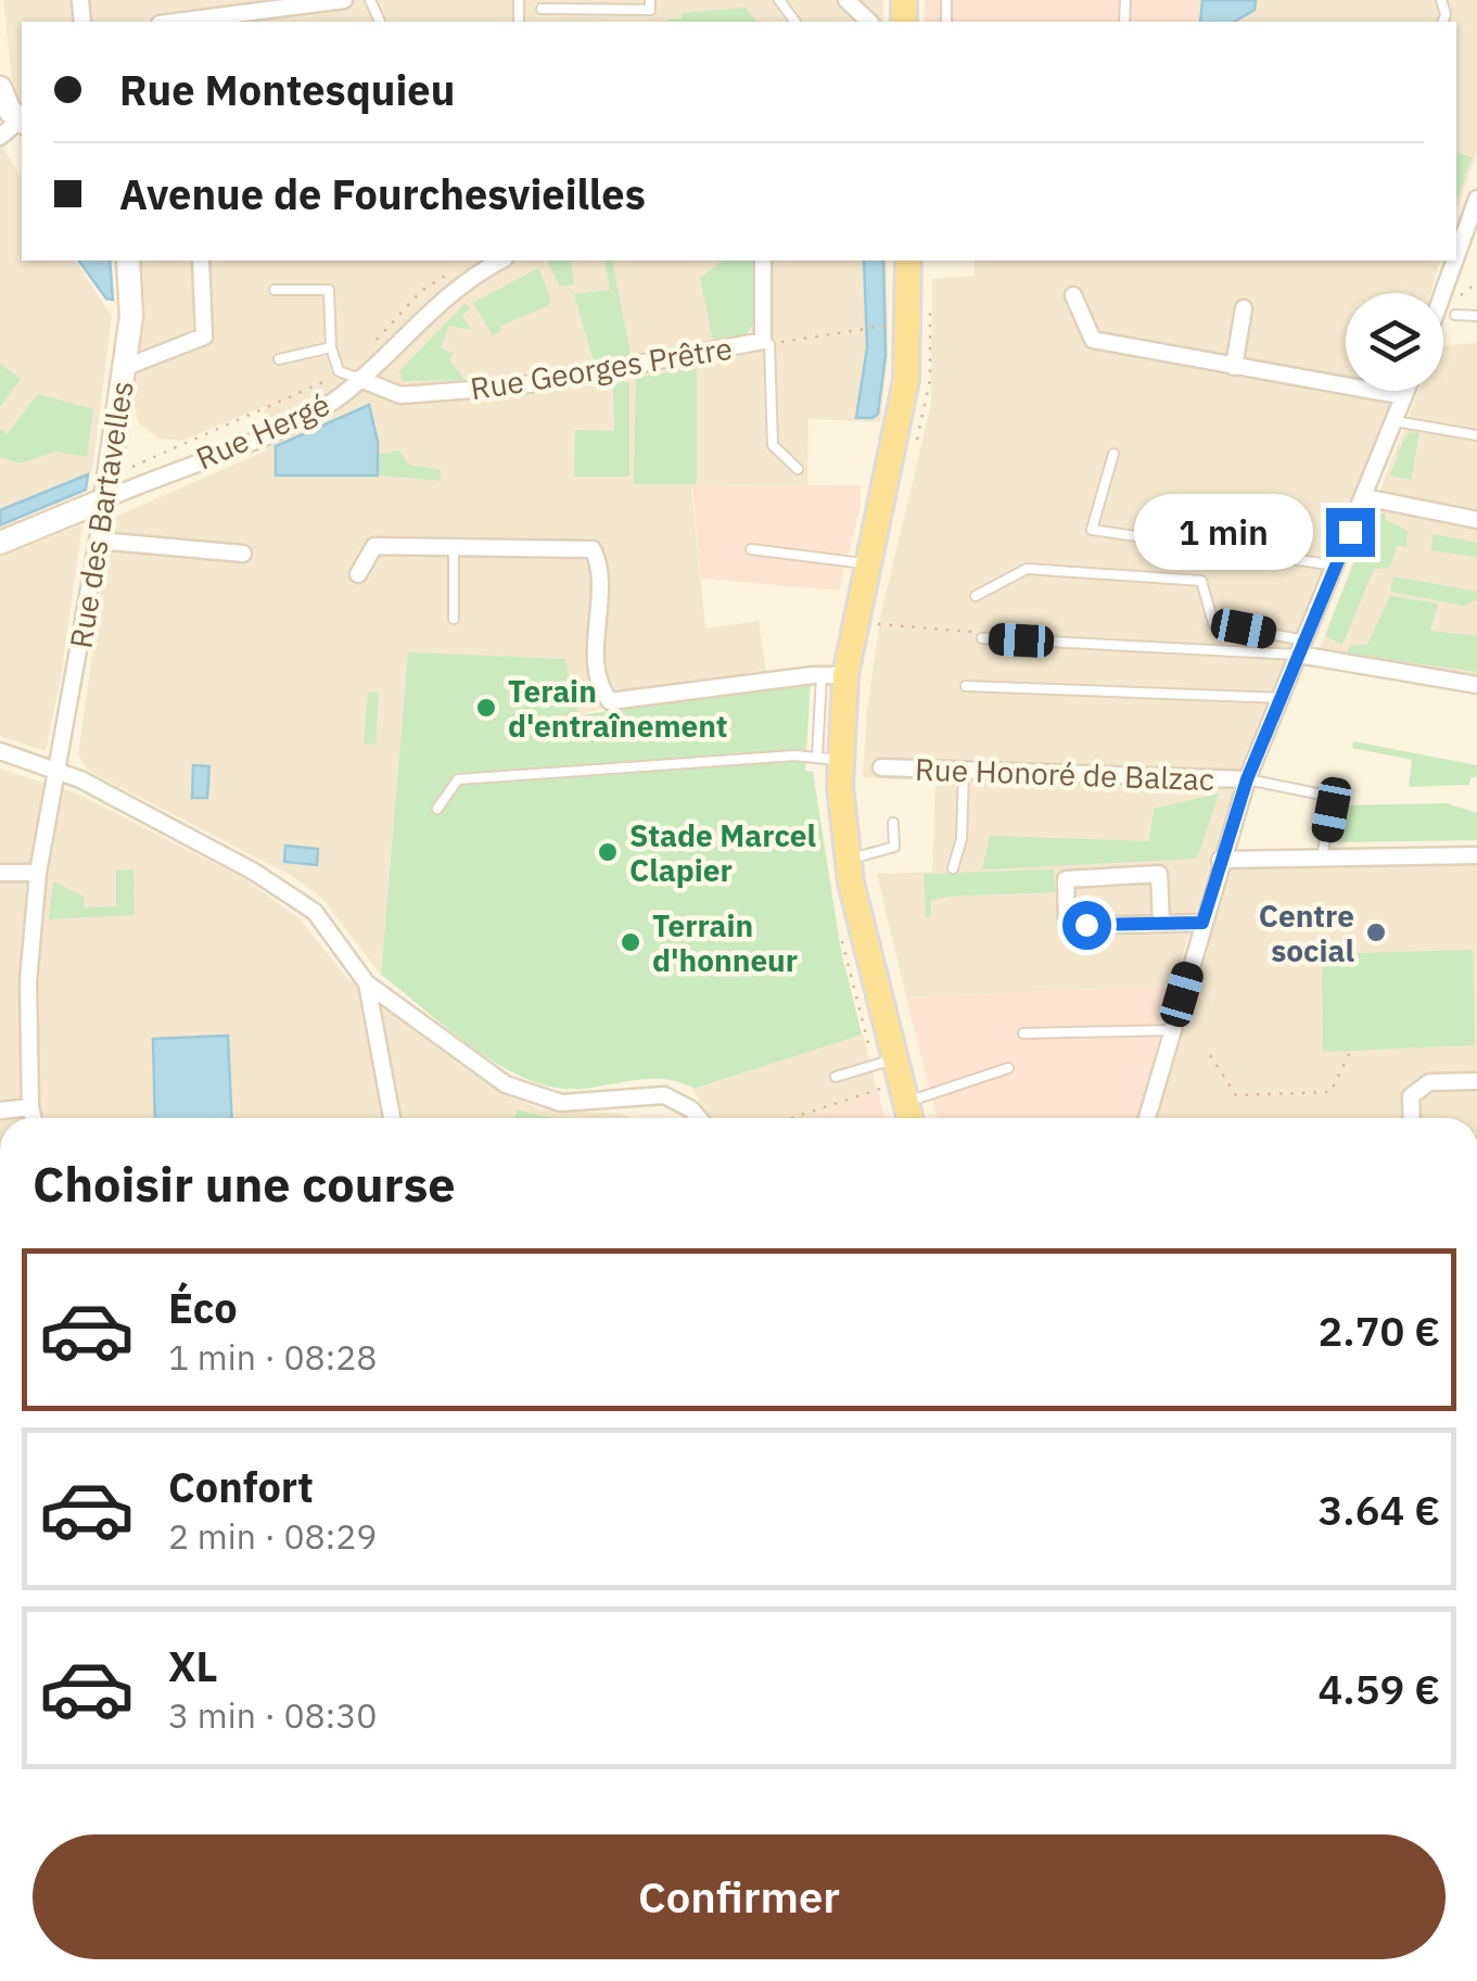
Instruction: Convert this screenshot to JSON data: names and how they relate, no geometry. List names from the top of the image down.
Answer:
{
  "streets": {
    "street": [
      "Rue Georges Prêtre",
      "Rue Hergé",
      "Rue des Bartavelles",
      "Rue Honoré de Balzac"
    ]
  },
  "crossings": [
    ["Rue Georges Prêtre", "Rue Hergé"],
    ["Rue Hergé", "Rue des Bartavelles"]
  ],
  "places": [
    "Terain d'entraînement",
    "Stade Marcel Clapier",
    "Centre social",
    "Terrain d'honneur"
  ],
  "page": {
    "banner": ["Rue Montesquieu", "Avenue de Fourchesvieilles"],
    "bubble": "1 min",
    "heading": "Choisir une course",
    "list": [
      {
        "name": "Éco",
        "note": "1 min · 08:28",
        "value": "2.70 €"
      },
      {
        "name": "Confort",
        "note": "2 min · 08:29",
        "value": "3.64 €"
      },
      {
        "name": "XL",
        "note": "3 min · 08:30",
        "value": "4.59 €"
      }
    ],
    "buttons": "Confirmer"
  }
}
